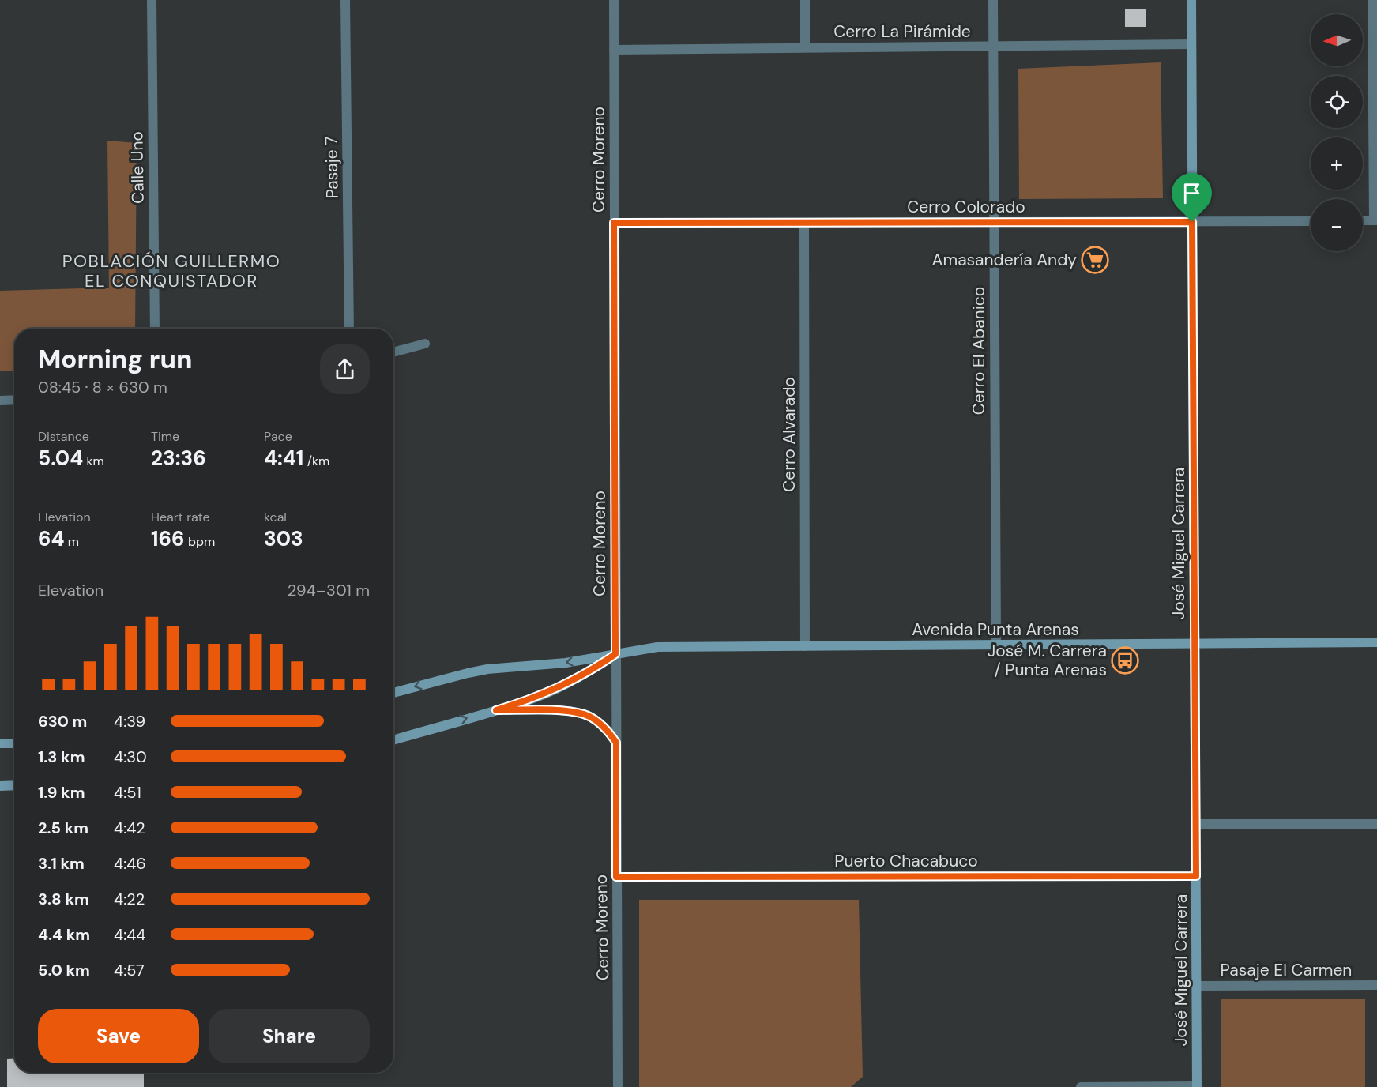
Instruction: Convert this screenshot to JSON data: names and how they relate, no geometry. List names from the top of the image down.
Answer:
{
  "streets": {
    "main road": ["José Miguel Carrera", "Avenida Punta Arenas"],
    "street": [
      "Cerro La Pirámide",
      "Cerro Moreno",
      "Calle Uno",
      "Pasaje 7",
      "Cerro Colorado",
      "Cerro El Abanico",
      "Cerro Alvarado",
      "Puerto Chacabuco",
      "Pasaje El Carmen"
    ]
  },
  "crossings": [
    ["Cerro La Pirámide", "Cerro Moreno"],
    ["Cerro La Pirámide", "Cerro El Abanico"],
    ["Cerro La Pirámide", "José Miguel Carrera"],
    ["Cerro Moreno", "Cerro Colorado"],
    ["Cerro Moreno", "Avenida Punta Arenas"],
    ["Cerro Moreno", "Puerto Chacabuco"],
    ["Cerro Colorado", "Cerro El Abanico"],
    ["Cerro Colorado", "Cerro Alvarado"],
    ["Cerro Colorado", "José Miguel Carrera"],
    ["Cerro El Abanico", "Avenida Punta Arenas"],
    ["Cerro Alvarado", "Avenida Punta Arenas"],
    ["José Miguel Carrera", "Avenida Punta Arenas"],
    ["José Miguel Carrera", "Puerto Chacabuco"],
    ["José Miguel Carrera", "Pasaje El Carmen"]
  ],
  "districts": ["POBLACIÓN GUILLERMO EL CONQUISTADOR"],
  "places": {
    "supermarket": ["Amasandería Andy"],
    "bus stop": ["José M. Carrera / Punta Arenas"]
  },
  "north": "left",
  "page": {
    "map_buttons": ["+", "−"],
    "heading": ["Morning run", "08:45 · 8 × 630 m"],
    "stats": [
      ["Distance", "5.04 km"],
      ["Time", "23:36"],
      ["Pace", "4:41 /km"],
      ["Elevation", "64 m"],
      ["Heart rate", "166 bpm"],
      ["kcal", "303"]
    ],
    "chart": ["Elevation", "294–301 m"],
    "list": [
      {
        "name": "630 m",
        "note": "4:39"
      },
      {
        "name": "1.3 km",
        "note": "4:30"
      },
      {
        "name": "1.9 km",
        "note": "4:51"
      },
      {
        "name": "2.5 km",
        "note": "4:42"
      },
      {
        "name": "3.1 km",
        "note": "4:46"
      },
      {
        "name": "3.8 km",
        "note": "4:22"
      },
      {
        "name": "4.4 km",
        "note": "4:44"
      },
      {
        "name": "5.0 km",
        "note": "4:57"
      }
    ],
    "buttons": ["Save", "Share"]
  }
}
